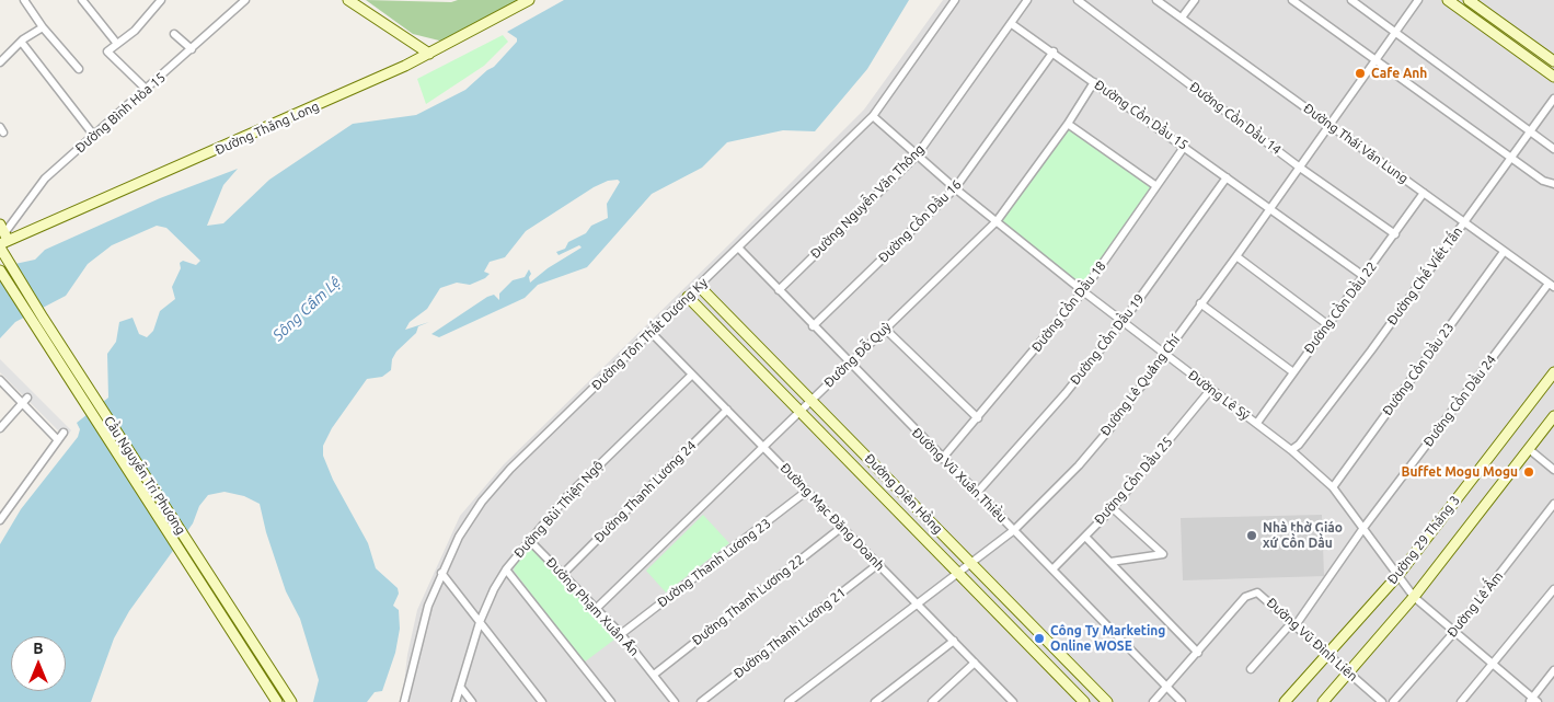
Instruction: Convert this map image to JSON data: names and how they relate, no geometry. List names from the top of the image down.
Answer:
{
  "streets": {
    "street": [
      "Đường Bình Hòa 15",
      "Đường Cồn Dầu 15",
      "Đường Cồn Dầu 14",
      "Đường Thăng Long",
      "Đường Thái Văn Lung",
      "Đường Nguyễn Văn Thông",
      "Đường Cồn Dầu 16",
      "Đường Chế Viết Tấn",
      "Đường Cồn Dầu 18",
      "Đường Cồn Dầu 22",
      "Đường Tôn Thất Dương Kỵ",
      "Đường Cồn Dầu 19",
      "Đường Đỗ Quỳ",
      "Đường Cồn Dầu 23",
      "Đường Lê Quảng Chí",
      "Đường Lê Sỹ",
      "Đường Cồn Dầu 24",
      "Cầu Nguyễn Tri Phương",
      "Đường Vũ Xuân Thiều",
      "Đường Cồn Dầu 25",
      "Đường Thanh Lương 24",
      "Đường Diên Hồng",
      "Đường Bùi Thiện Ngộ",
      "Đường Mạc Đăng Doanh",
      "Đường 29 Tháng 3",
      "Đường Thanh Lương 23",
      "Đường Thanh Lương 22",
      "Đường Lê Ấm",
      "Đường Phạm Xuân Ẩn",
      "Đường Thanh Lương 21",
      "Đường Vũ Đình Liên"
    ]
  },
  "crossings": [
    ["Đường Bình Hòa 15", "Đường Thăng Long"],
    ["Đường Bình Hòa 15", "Cầu Nguyễn Tri Phương"],
    ["Đường Cồn Dầu 15", "Đường Nguyễn Văn Thông"],
    ["Đường Cồn Dầu 15", "Đường Cồn Dầu 16"],
    ["Đường Cồn Dầu 15", "Đường Cồn Dầu 18"],
    ["Đường Cồn Dầu 15", "Đường Cồn Dầu 22"],
    ["Đường Cồn Dầu 15", "Đường Cồn Dầu 19"],
    ["Đường Cồn Dầu 15", "Đường Đỗ Quỳ"],
    ["Đường Cồn Dầu 15", "Đường Lê Quảng Chí"],
    ["Đường Cồn Dầu 14", "Đường Cồn Dầu 22"],
    ["Đường Cồn Dầu 14", "Đường Lê Quảng Chí"],
    ["Đường Thăng Long", "Cầu Nguyễn Tri Phương"],
    ["Đường Thái Văn Lung", "Đường Chế Viết Tấn"],
    ["Đường Thái Văn Lung", "Đường Cồn Dầu 22"],
    ["Đường Thái Văn Lung", "Đường Cồn Dầu 23"],
    ["Đường Thái Văn Lung", "Đường Lê Quảng Chí"],
    ["Đường Thái Văn Lung", "Đường Cồn Dầu 24"],
    ["Đường Nguyễn Văn Thông", "Đường Lê Sỹ"],
    ["Đường Nguyễn Văn Thông", "Đường Vũ Xuân Thiều"],
    ["Đường Cồn Dầu 16", "Đường Lê Sỹ"],
    ["Đường Cồn Dầu 16", "Đường Vũ Xuân Thiều"],
    ["Đường Chế Viết Tấn", "Đường Lê Sỹ"],
    ["Đường Cồn Dầu 18", "Đường Lê Sỹ"],
    ["Đường Cồn Dầu 18", "Đường Vũ Xuân Thiều"],
    ["Đường Cồn Dầu 22", "Đường Lê Sỹ"],
    ["Đường Tôn Thất Dương Kỵ", "Đường Lê Sỹ"],
    ["Đường Tôn Thất Dương Kỵ", "Đường Vũ Xuân Thiều"],
    ["Đường Tôn Thất Dương Kỵ", "Đường Diên Hồng"],
    ["Đường Tôn Thất Dương Kỵ", "Đường Mạc Đăng Doanh"],
    ["Đường Cồn Dầu 19", "Đường Lê Sỹ"],
    ["Đường Cồn Dầu 19", "Đường Vũ Xuân Thiều"],
    ["Đường Đỗ Quỳ", "Đường Lê Sỹ"],
    ["Đường Đỗ Quỳ", "Đường Vũ Xuân Thiều"],
    ["Đường Đỗ Quỳ", "Đường Diên Hồng"],
    ["Đường Đỗ Quỳ", "Đường Mạc Đăng Doanh"],
    ["Đường Đỗ Quỳ", "Đường Phạm Xuân Ẩn"],
    ["Đường Cồn Dầu 23", "Đường Lê Sỹ"],
    ["Đường Lê Quảng Chí", "Đường Lê Sỹ"],
    ["Đường Lê Quảng Chí", "Đường Vũ Xuân Thiều"],
    ["Đường Lê Quảng Chí", "Đường Diên Hồng"],
    ["Đường Lê Quảng Chí", "Đường Mạc Đăng Doanh"],
    ["Đường Lê Sỹ", "Đường Cồn Dầu 24"],
    ["Đường Lê Sỹ", "Đường Cồn Dầu 25"],
    ["Đường Lê Sỹ", "Đường 29 Tháng 3"],
    ["Đường Lê Sỹ", "Đường Lê Ấm"],
    ["Đường Cồn Dầu 24", "Đường Vũ Đình Liên"],
    ["Đường Vũ Xuân Thiều", "Đường Cồn Dầu 25"],
    ["Đường Vũ Xuân Thiều", "Đường Vũ Đình Liên"],
    ["Đường Thanh Lương 24", "Đường Mạc Đăng Doanh"],
    ["Đường Thanh Lương 24", "Đường Phạm Xuân Ẩn"],
    ["Đường Bùi Thiện Ngộ", "Đường Mạc Đăng Doanh"],
    ["Đường Bùi Thiện Ngộ", "Đường Phạm Xuân Ẩn"],
    ["Đường Mạc Đăng Doanh", "Đường Thanh Lương 23"],
    ["Đường Mạc Đăng Doanh", "Đường Thanh Lương 22"],
    ["Đường Mạc Đăng Doanh", "Đường Thanh Lương 21"],
    ["Đường 29 Tháng 3", "Đường Vũ Đình Liên"],
    ["Đường Thanh Lương 23", "Đường Phạm Xuân Ẩn"],
    ["Đường Thanh Lương 22", "Đường Phạm Xuân Ẩn"]
  ],
  "water": ["Sông Cẩm Lệ"],
  "places": [
    "Cafe Anh",
    "Buffet Mogu Mogu",
    "Nhà thờ Giáo xứ Cồn Dầu",
    "Công Ty Marketing Online WOSE"
  ],
  "north": "top"
}
